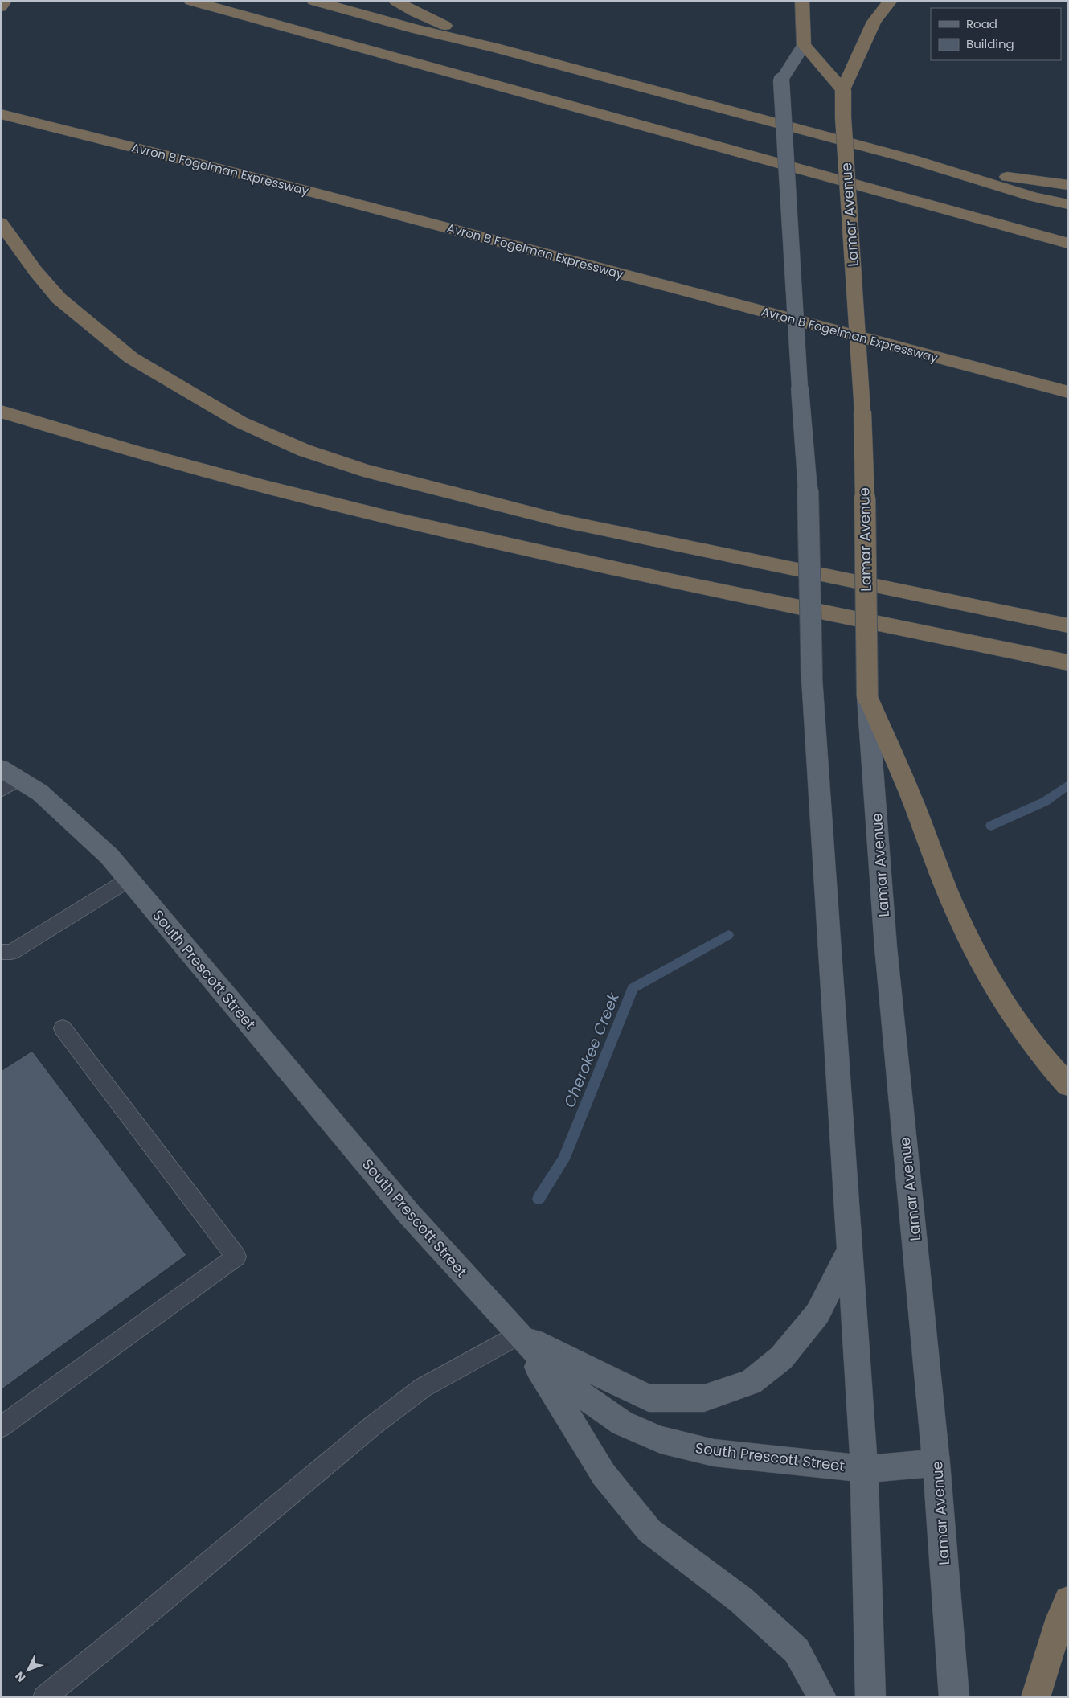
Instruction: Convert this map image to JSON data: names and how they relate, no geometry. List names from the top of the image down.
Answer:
{
  "streets": {
    "highway": ["Avron B Fogelman Expressway", "Lamar Avenue"],
    "main road": ["South Prescott Street"]
  },
  "crossings": [
    ["Lamar Avenue", "South Prescott Street"]
  ],
  "water": ["Cherokee Creek"],
  "legend": ["Road", "Building"],
  "north": "bottom left"
}
